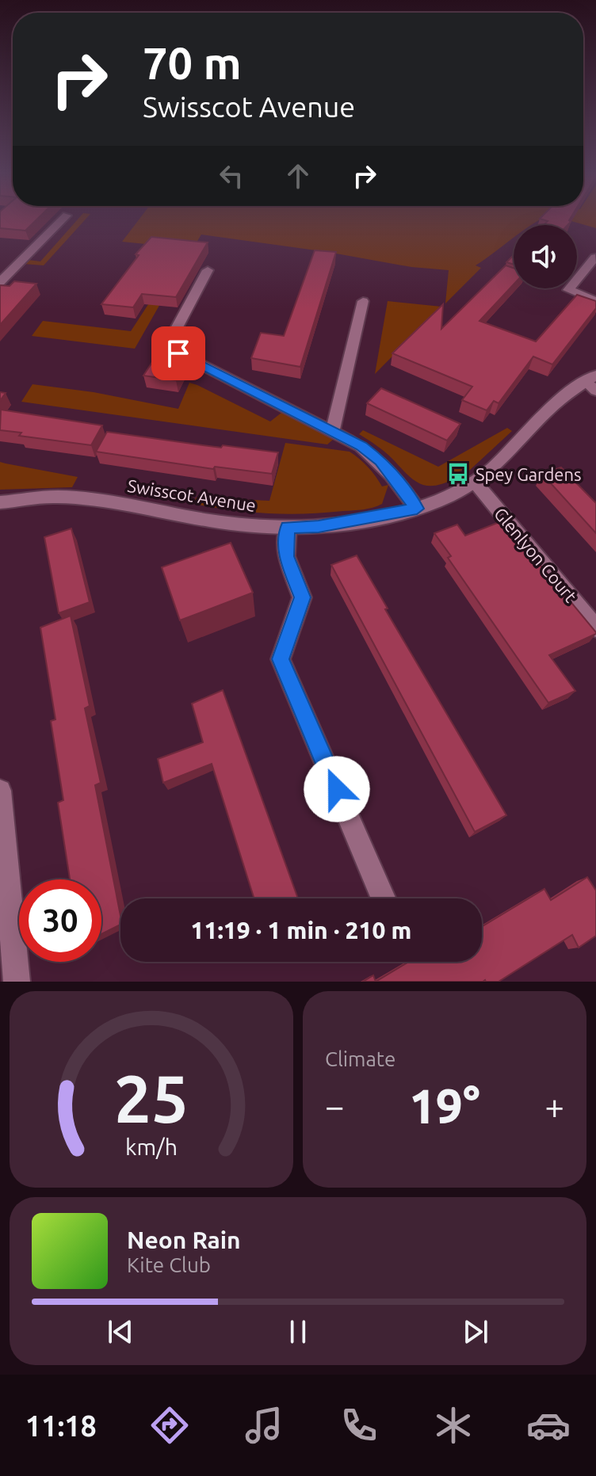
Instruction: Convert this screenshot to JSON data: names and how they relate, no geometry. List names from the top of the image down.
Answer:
{
  "streets": {
    "street": ["Swisscot Avenue", "Glenlyon Court"]
  },
  "crossings": [
    ["Swisscot Avenue", "Glenlyon Court"]
  ],
  "places": {
    "bus stop": ["Spey Gardens"]
  },
  "page": {
    "turn": ["70 m", "Swisscot Avenue"],
    "limit": "30",
    "trip": "11:19 · 1 min · 210 m",
    "tile": "Climate",
    "heat": ["−", "19°", "+"],
    "song": ["Neon Rain", "Kite Club"],
    "tabs": "11:18",
    "gauge": ["25", "km/h"]
  }
}
